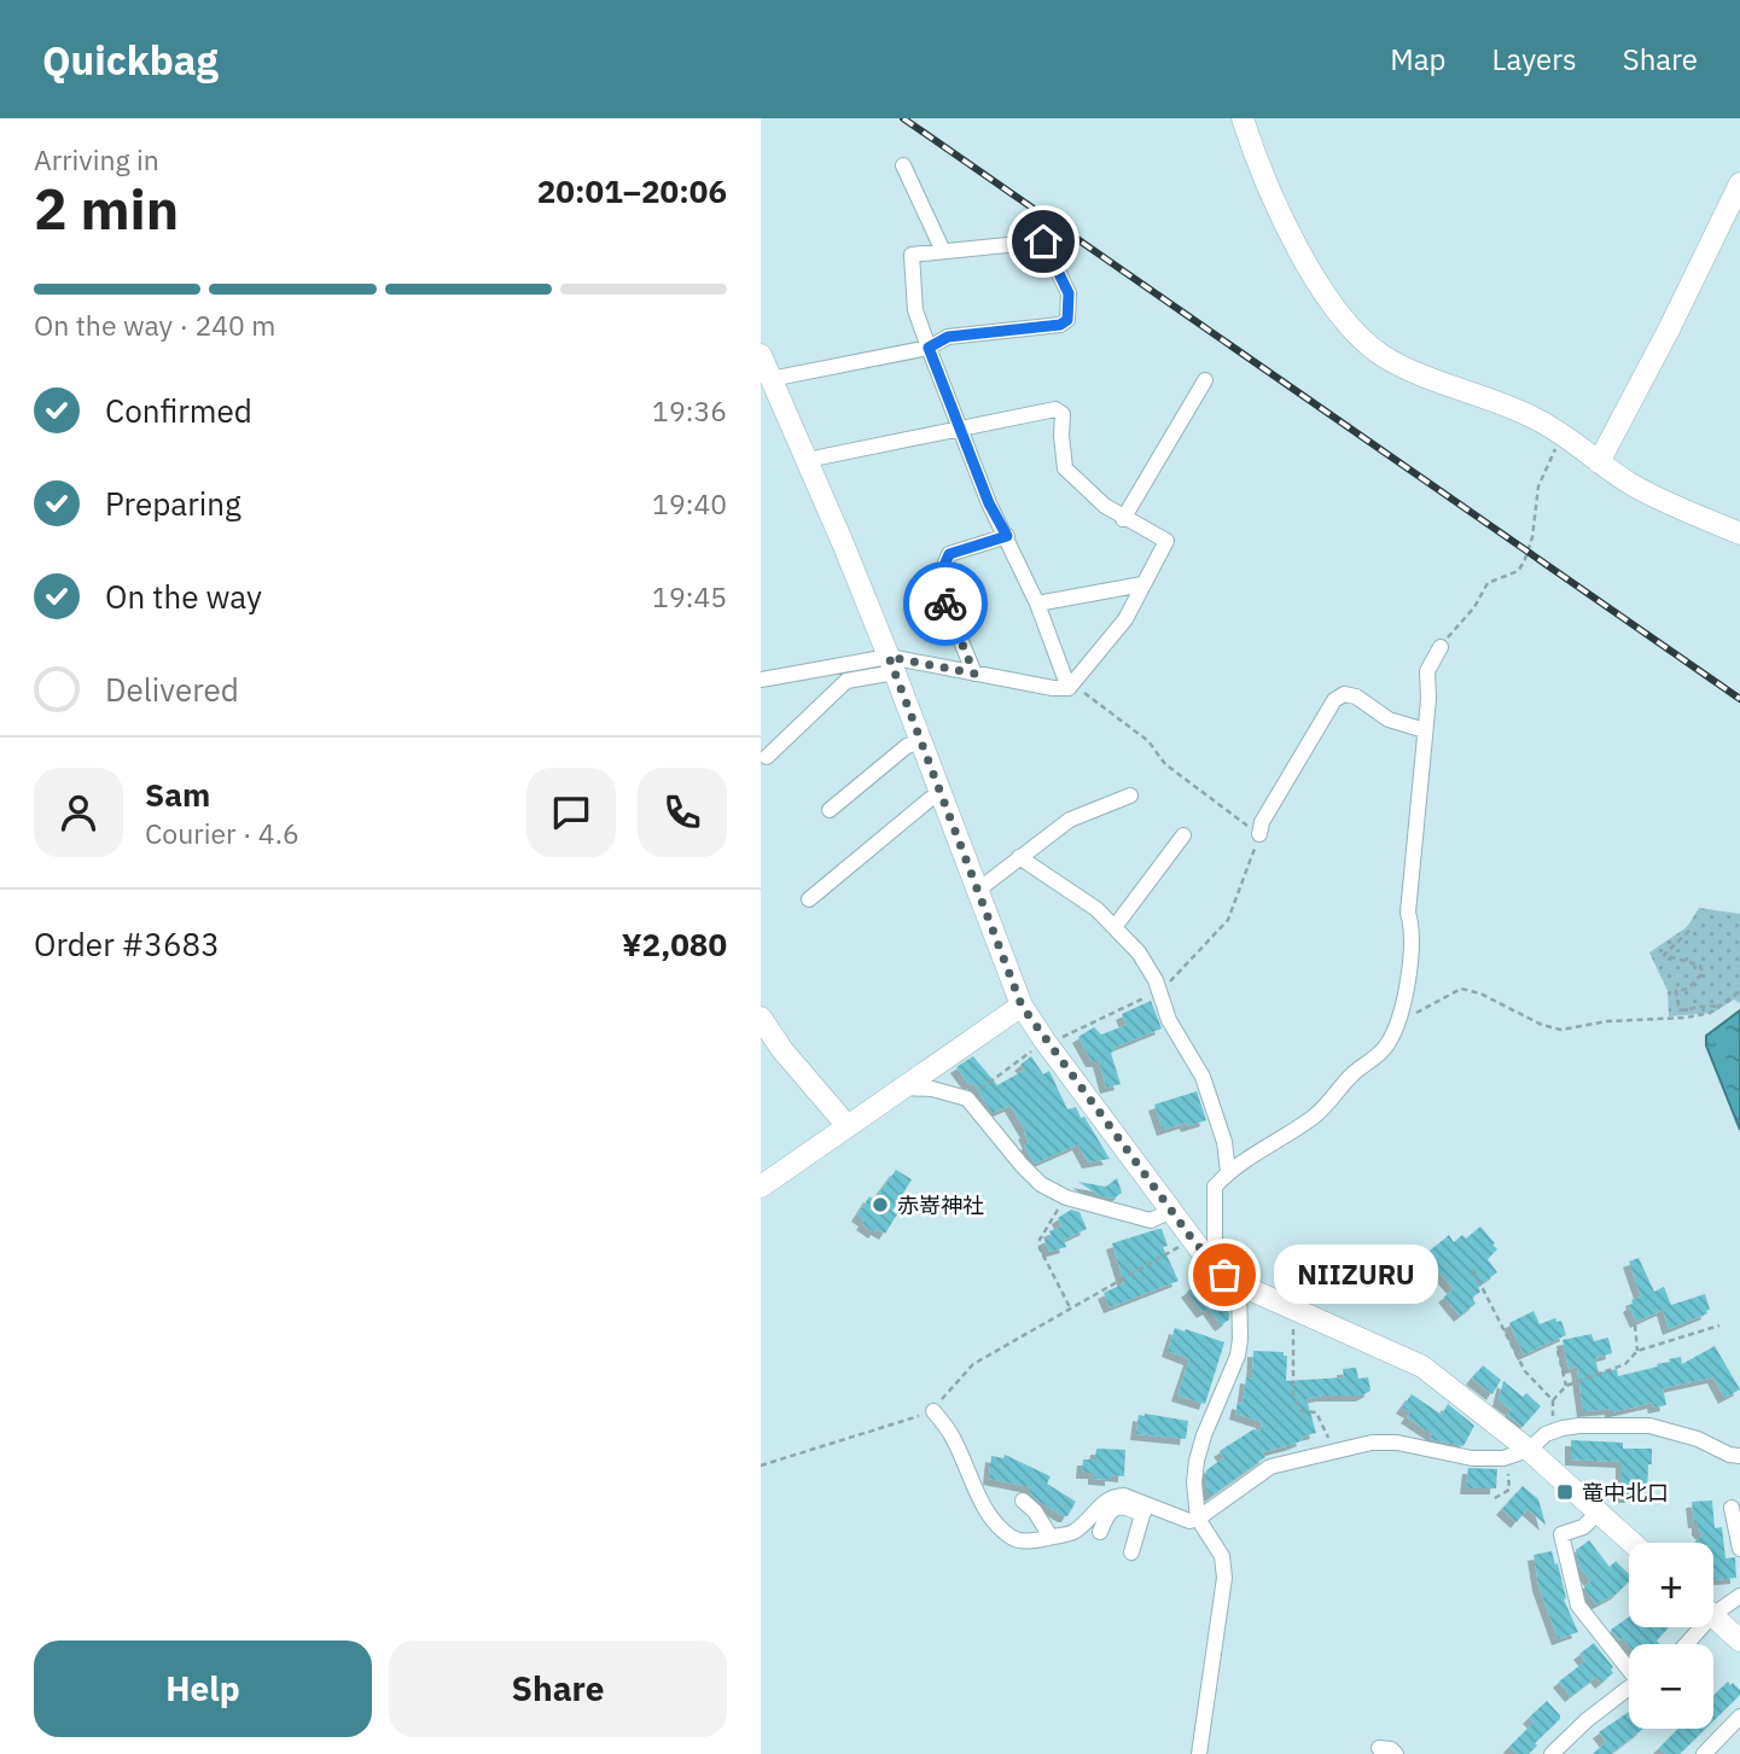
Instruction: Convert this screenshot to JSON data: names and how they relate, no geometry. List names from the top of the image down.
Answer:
{
  "places": {
    "other": ["赤嵜神社", "NIIZURU"],
    "transit": ["竜中北口"]
  },
  "page": {
    "header": "Quickbag",
    "nav": ["Map", "Layers", "Share"],
    "heading": ["2 min", "Arriving in", "20:01–20:06"],
    "panel": [
      "Sam",
      "Courier · 4.6",
      "Order #3683",
      "¥2,080"
    ],
    "bar": "On the way · 240 m",
    "list": [
      ["Confirmed", "19:36"],
      ["Preparing", "19:40"],
      ["On the way", "19:45"],
      "Delivered"
    ],
    "bubble": "NIIZURU",
    "map_buttons": ["+", "−"],
    "buttons": ["Help", "Share"]
  }
}
